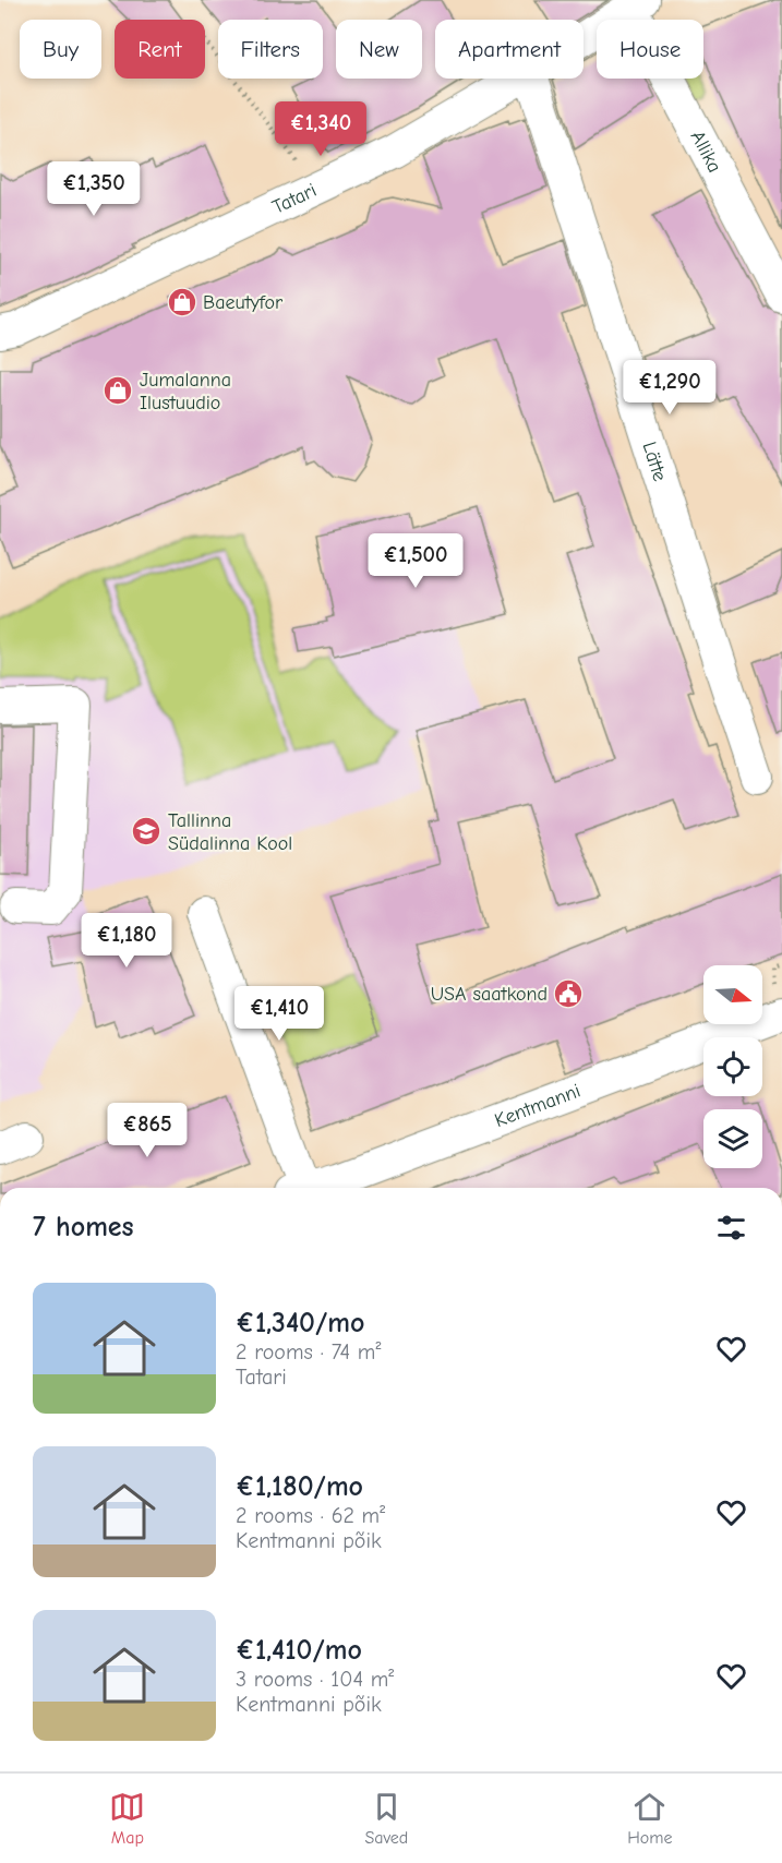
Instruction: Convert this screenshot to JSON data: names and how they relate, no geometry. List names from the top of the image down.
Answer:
{
  "streets": {
    "street": [
      "Allika",
      "Tatari",
      "Lätte",
      "Kentmanni"
    ]
  },
  "crossings": [
    ["Allika", "Tatari"]
  ],
  "places": {
    "shop": ["Baeutyfor", "Jumalanna Ilustuudio"],
    "school or university": ["Tallinna Südalinna Kool"],
    "public building": ["USA saatkond"]
  },
  "north": "right",
  "page": {
    "chip": [
      "Buy",
      "Rent",
      "Filters",
      "New",
      "Apartment",
      "House"
    ],
    "price": [
      "€1,340",
      "€1,350",
      "€1,290",
      "€1,500",
      "€1,180",
      "€1,410",
      "€865"
    ],
    "heading": "7 homes",
    "list": [
      {
        "name": "€1,340/mo",
        "note": "2 rooms · 74 m² · Tatari"
      },
      {
        "name": "€1,180/mo",
        "note": "2 rooms · 62 m² · Kentmanni põik"
      },
      {
        "name": "€1,410/mo",
        "note": "3 rooms · 104 m² · Kentmanni põik"
      }
    ],
    "tabs": ["Map", "Saved", "Home"]
  }
}
